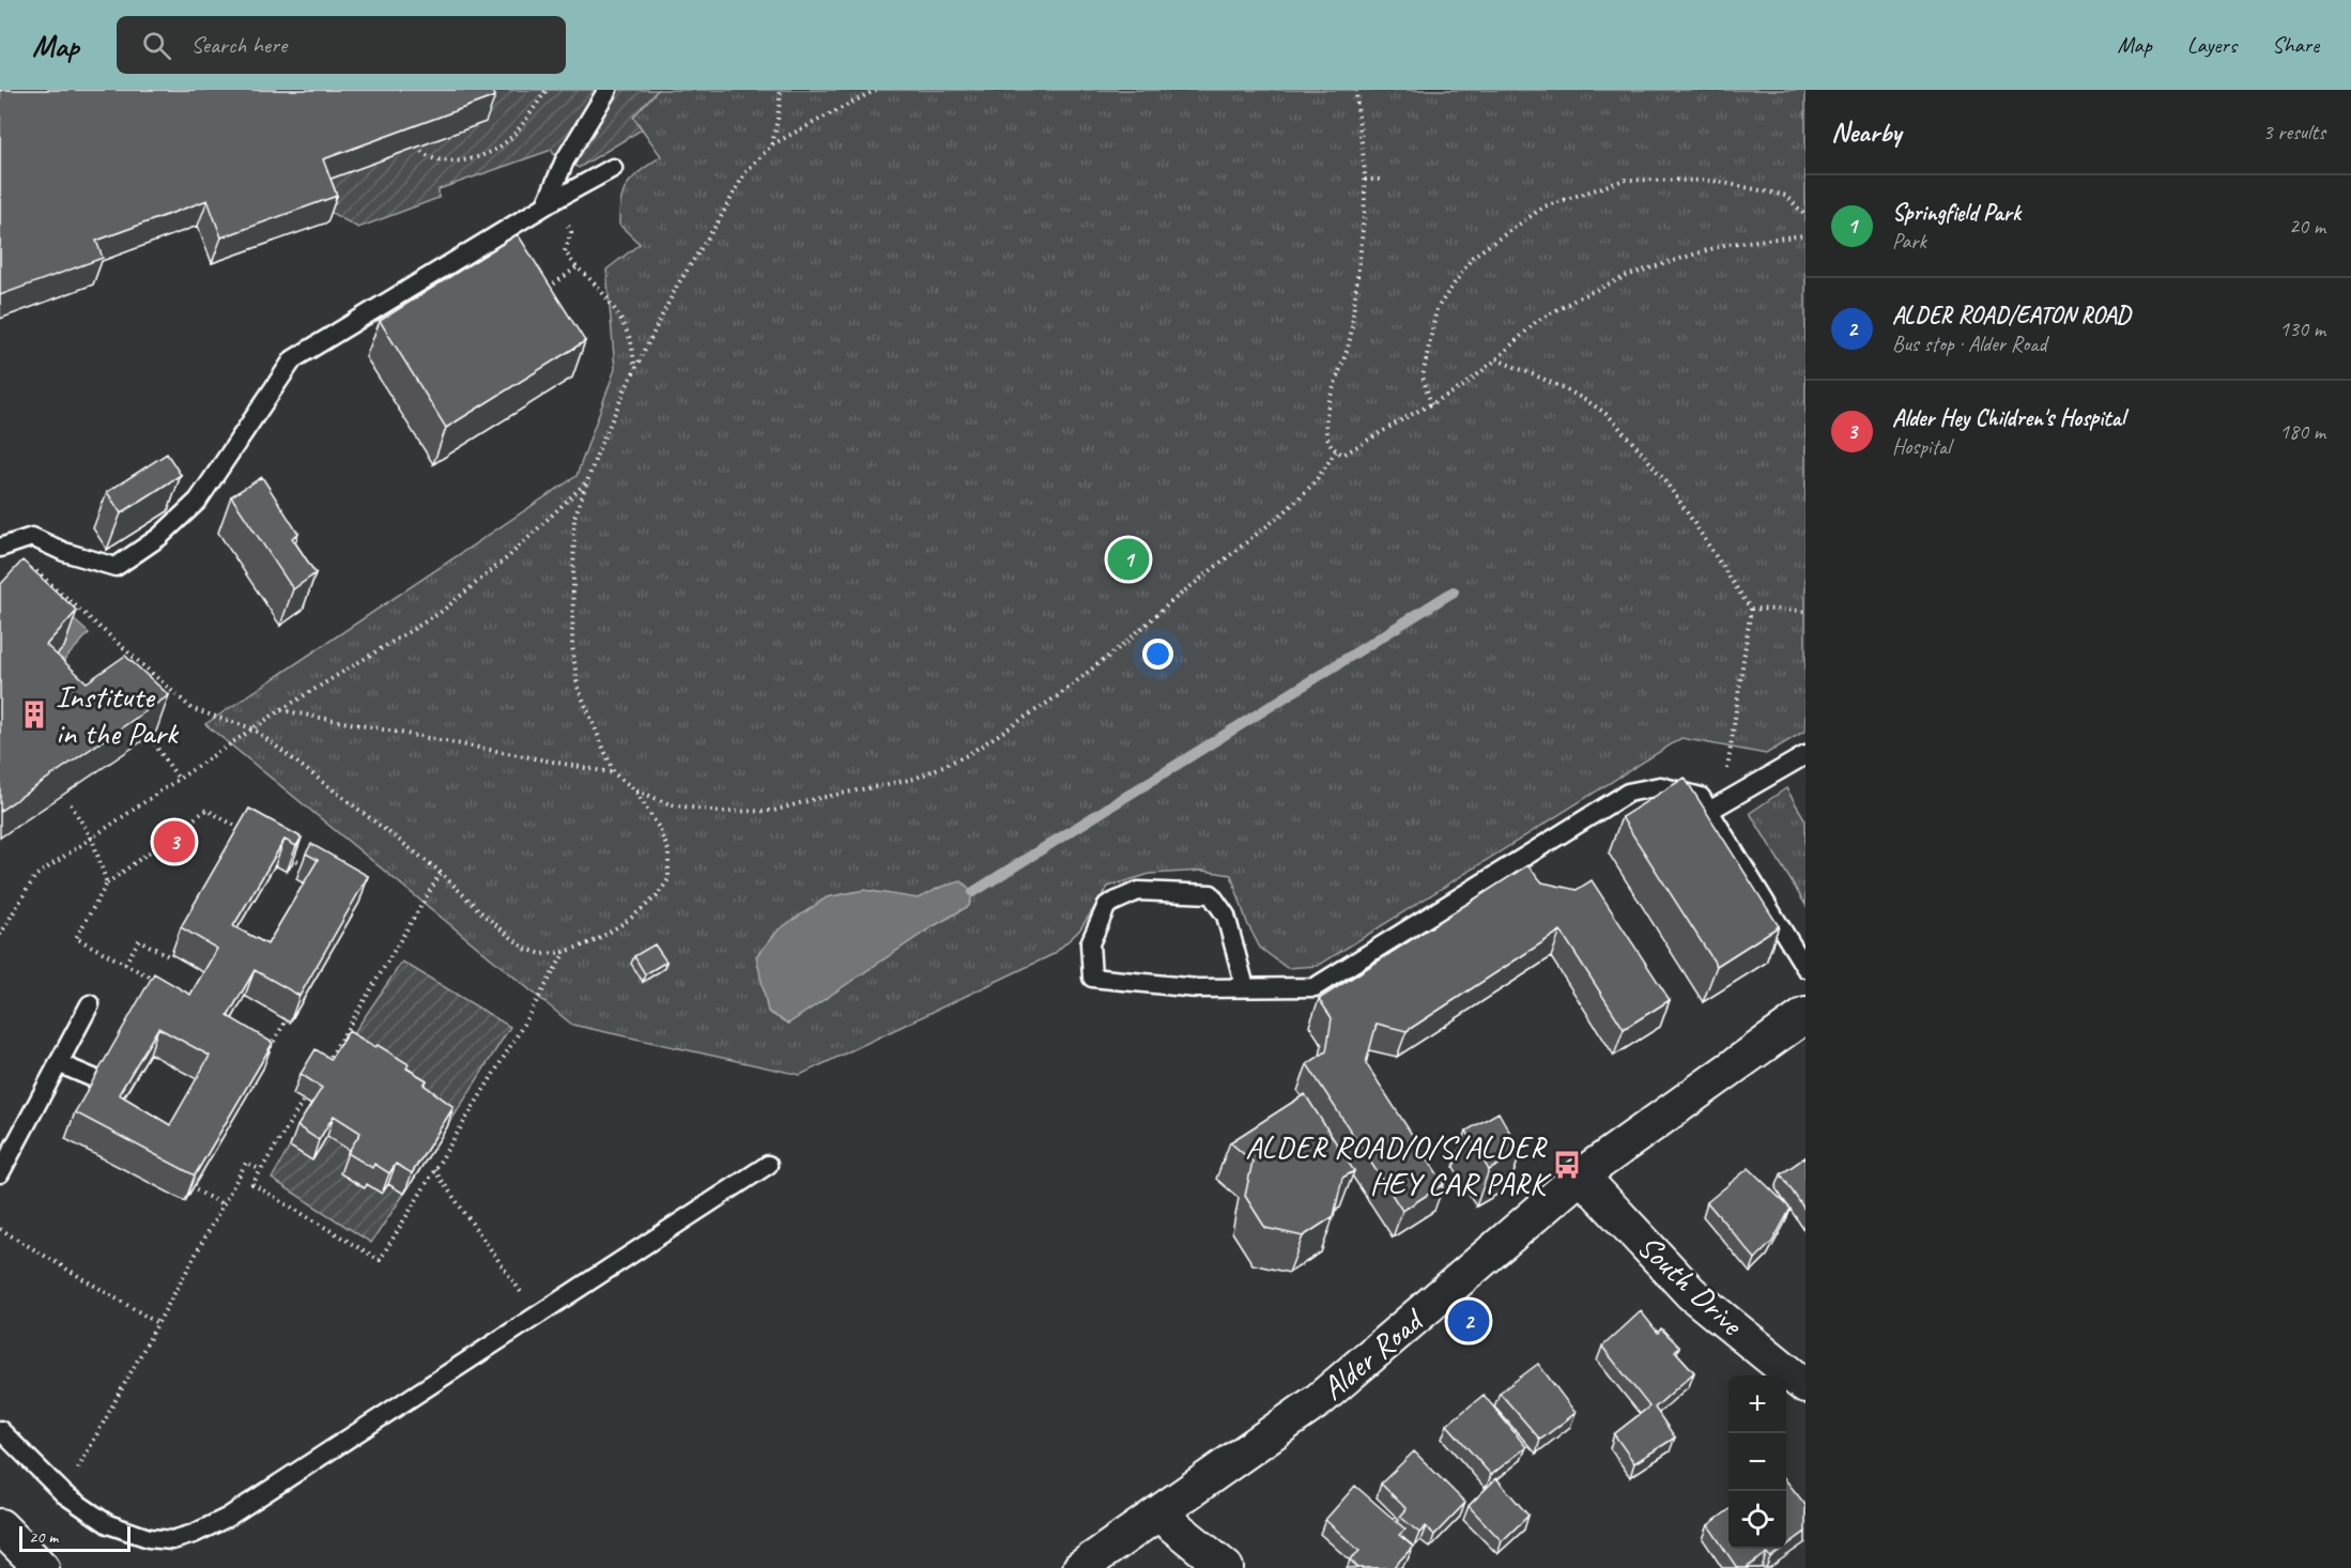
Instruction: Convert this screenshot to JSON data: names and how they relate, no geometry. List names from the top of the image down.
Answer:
{
  "streets": {
    "street": ["South Drive", "Alder Road"]
  },
  "crossings": [
    ["South Drive", "Alder Road"]
  ],
  "places": {
    "building": ["Institute in the Park"],
    "bus stop": ["ALDER ROAD/O/S/ALDER HEY CAR PARK"]
  },
  "scale_bar": "20 m",
  "page": {
    "header": "Map",
    "search": "Search here",
    "nav": ["Map", "Layers", "Share"],
    "heading": ["Nearby", "3 results"],
    "list": [
      {
        "mark": "1",
        "name": "Springfield Park",
        "note": "Park",
        "value": "20 m"
      },
      {
        "mark": "2",
        "name": "ALDER ROAD/EATON ROAD",
        "note": "Bus stop · Alder Road",
        "value": "130 m"
      },
      {
        "mark": "3",
        "name": "Alder Hey Children's Hospital",
        "note": "Hospital",
        "value": "180 m"
      }
    ],
    "pins": ["1", "3", "2"],
    "map_buttons": ["+", "−"],
    "scale": "20 m"
  }
}
